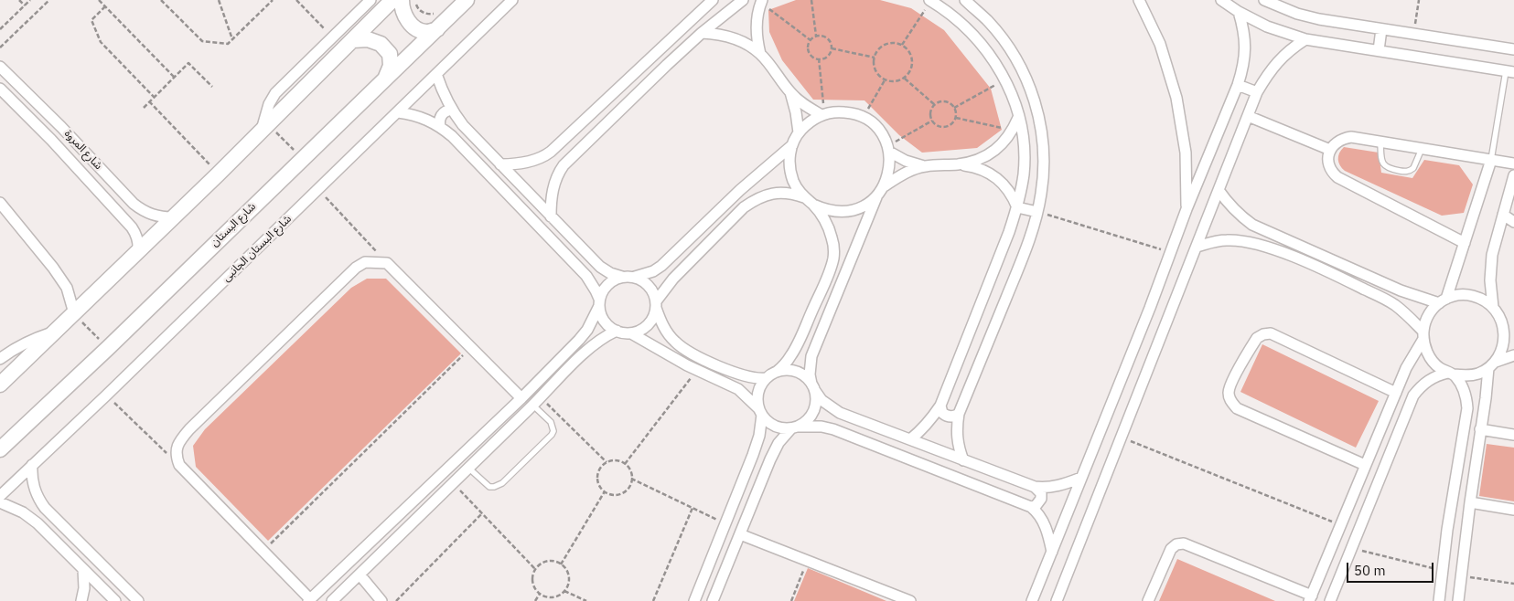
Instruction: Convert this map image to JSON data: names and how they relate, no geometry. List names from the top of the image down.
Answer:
{
  "streets": {
    "street": ["شارع المروة", "شارع البستان", "شارع البستان الجانبى"]
  },
  "scale_bar": "50 m"
}
